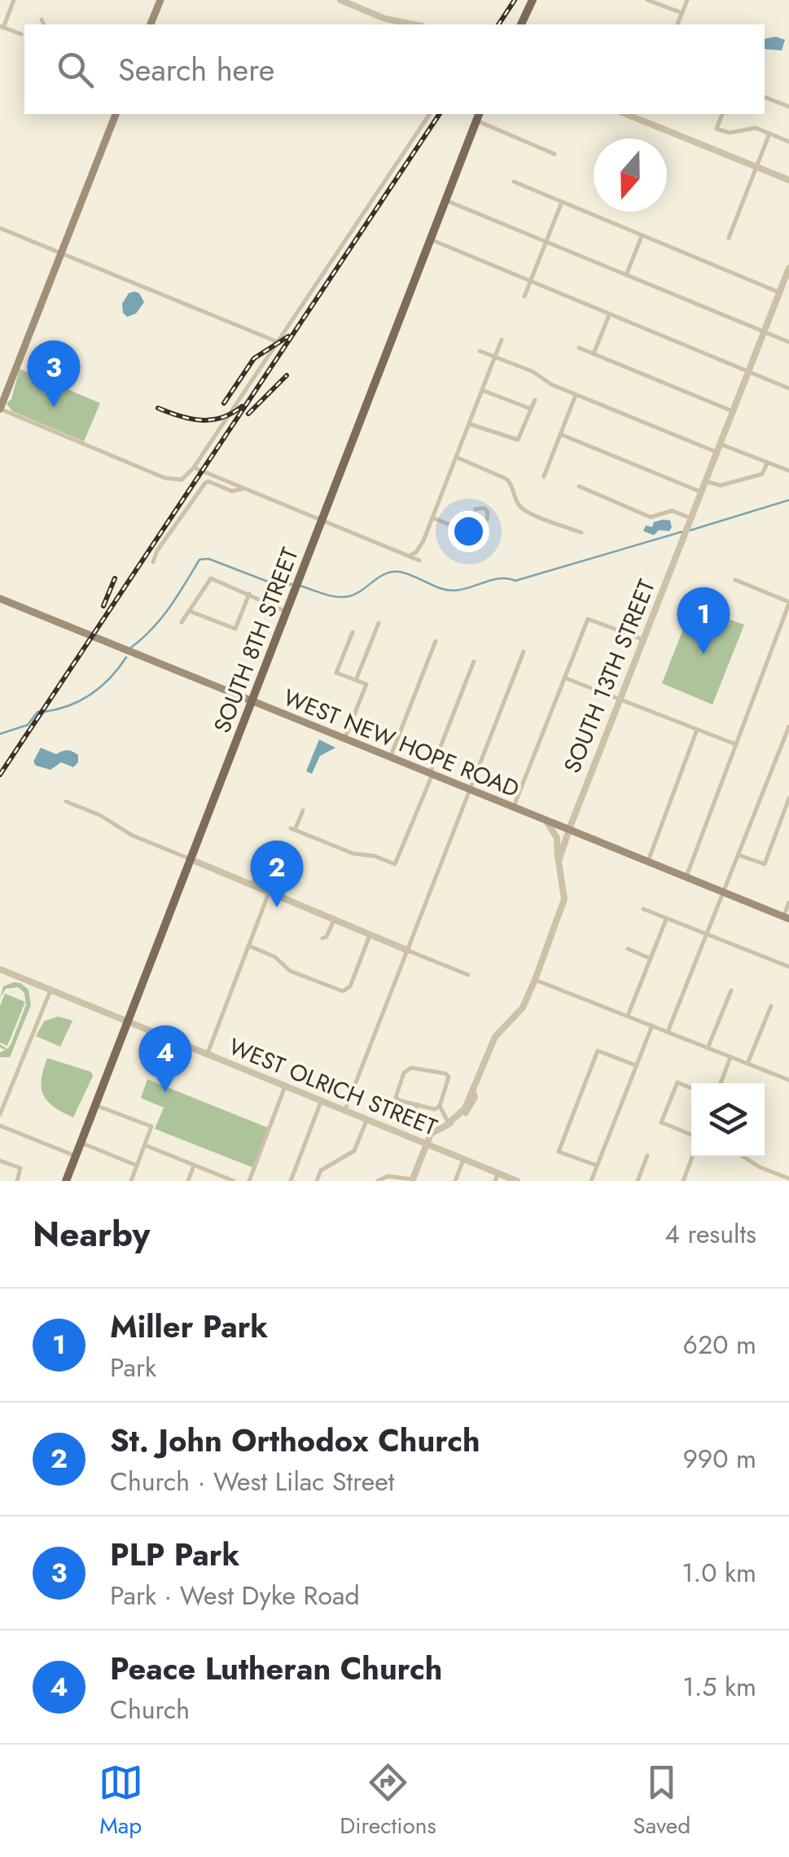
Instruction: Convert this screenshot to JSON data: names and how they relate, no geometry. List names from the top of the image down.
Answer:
{
  "streets": {
    "main road": ["SOUTH 8TH STREET", "WEST NEW HOPE ROAD"],
    "street": ["SOUTH 13TH STREET", "WEST OLRICH STREET"]
  },
  "crossings": [
    ["SOUTH 8TH STREET", "WEST NEW HOPE ROAD"],
    ["SOUTH 8TH STREET", "WEST OLRICH STREET"],
    ["SOUTH 13TH STREET", "WEST NEW HOPE ROAD"],
    ["SOUTH 13TH STREET", "WEST OLRICH STREET"]
  ],
  "north": "bottom",
  "page": {
    "search": "Search here",
    "pins": [
      "3",
      "1",
      "2",
      "4"
    ],
    "heading": ["Nearby", "4 results"],
    "list": [
      {
        "mark": "1",
        "name": "Miller Park",
        "note": "Park",
        "value": "620 m"
      },
      {
        "mark": "2",
        "name": "St. John Orthodox Church",
        "note": "Church · West Lilac Street",
        "value": "990 m"
      },
      {
        "mark": "3",
        "name": "PLP Park",
        "note": "Park · West Dyke Road",
        "value": "1.0 km"
      },
      {
        "mark": "4",
        "name": "Peace Lutheran Church",
        "note": "Church",
        "value": "1.5 km"
      }
    ],
    "nav": ["Map", "Directions", "Saved"]
  }
}
